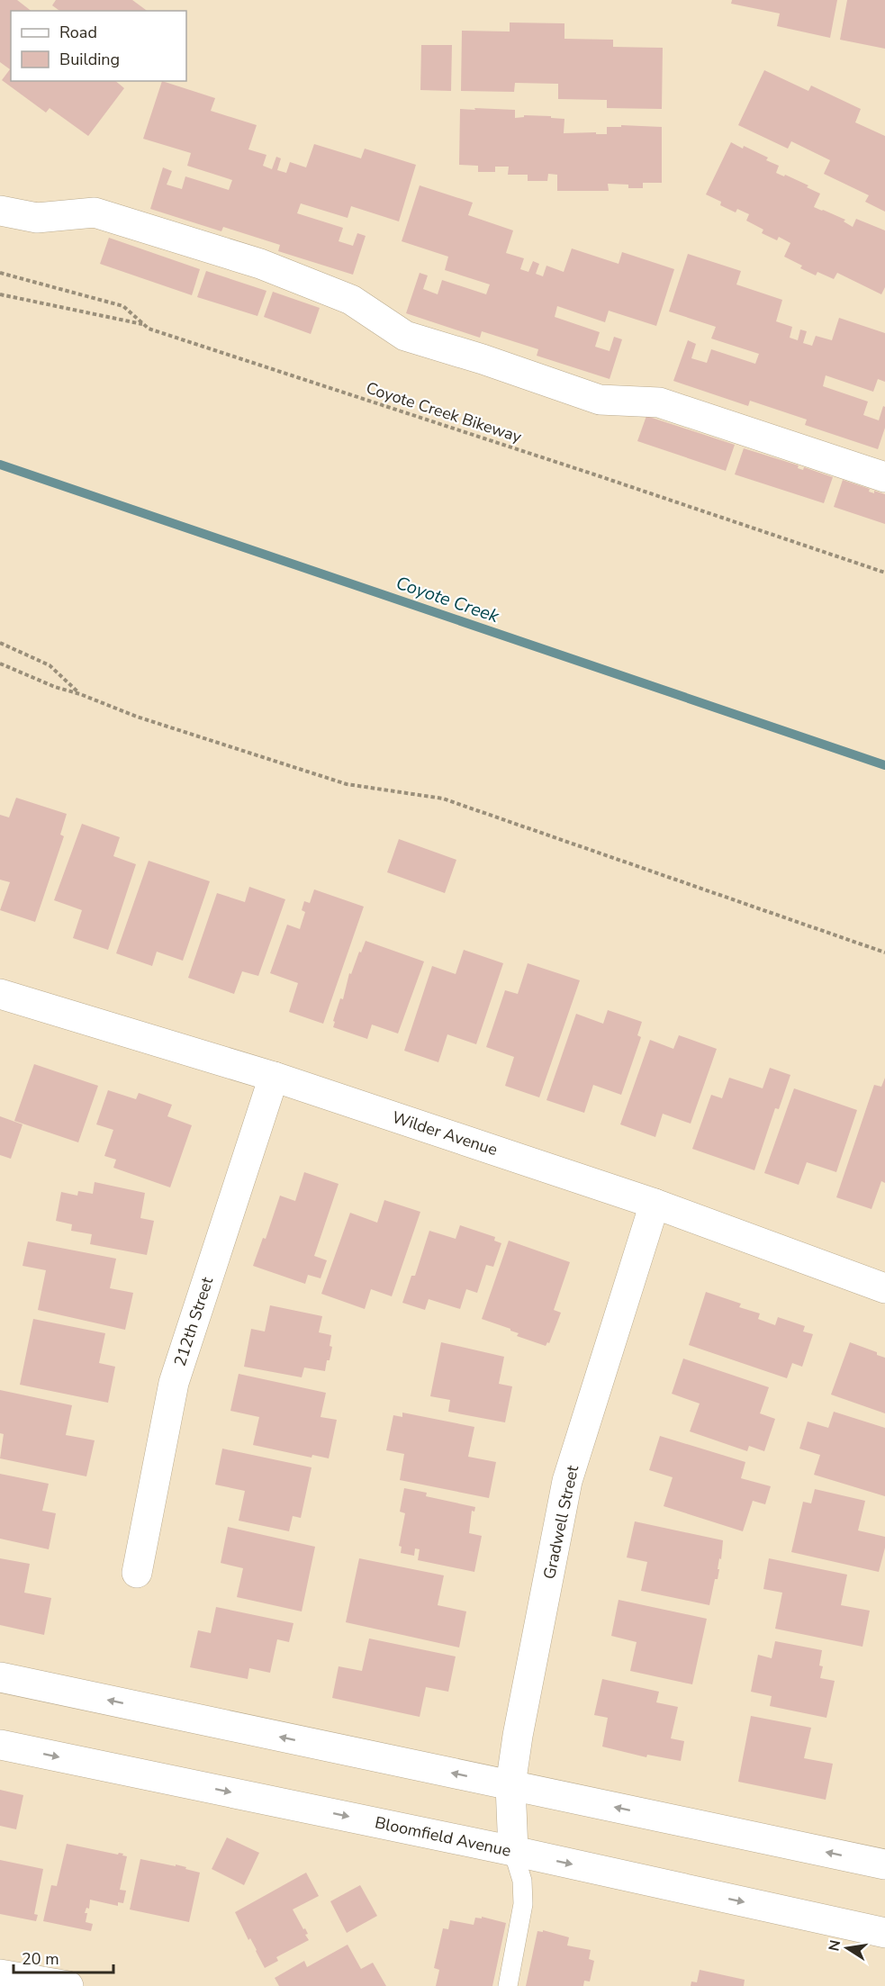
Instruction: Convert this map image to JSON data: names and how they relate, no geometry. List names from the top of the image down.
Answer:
{
  "streets": {
    "street": [
      "Wilder Avenue",
      "212th Street",
      "Gradwell Street",
      "Bloomfield Avenue"
    ],
    "path": ["Coyote Creek Bikeway"]
  },
  "crossings": [
    ["Wilder Avenue", "212th Street"],
    ["Wilder Avenue", "Gradwell Street"],
    ["Gradwell Street", "Bloomfield Avenue"]
  ],
  "water": ["Coyote Creek"],
  "legend": ["Road", "Building"],
  "scale_bar": "20 m",
  "north": "left"
}
